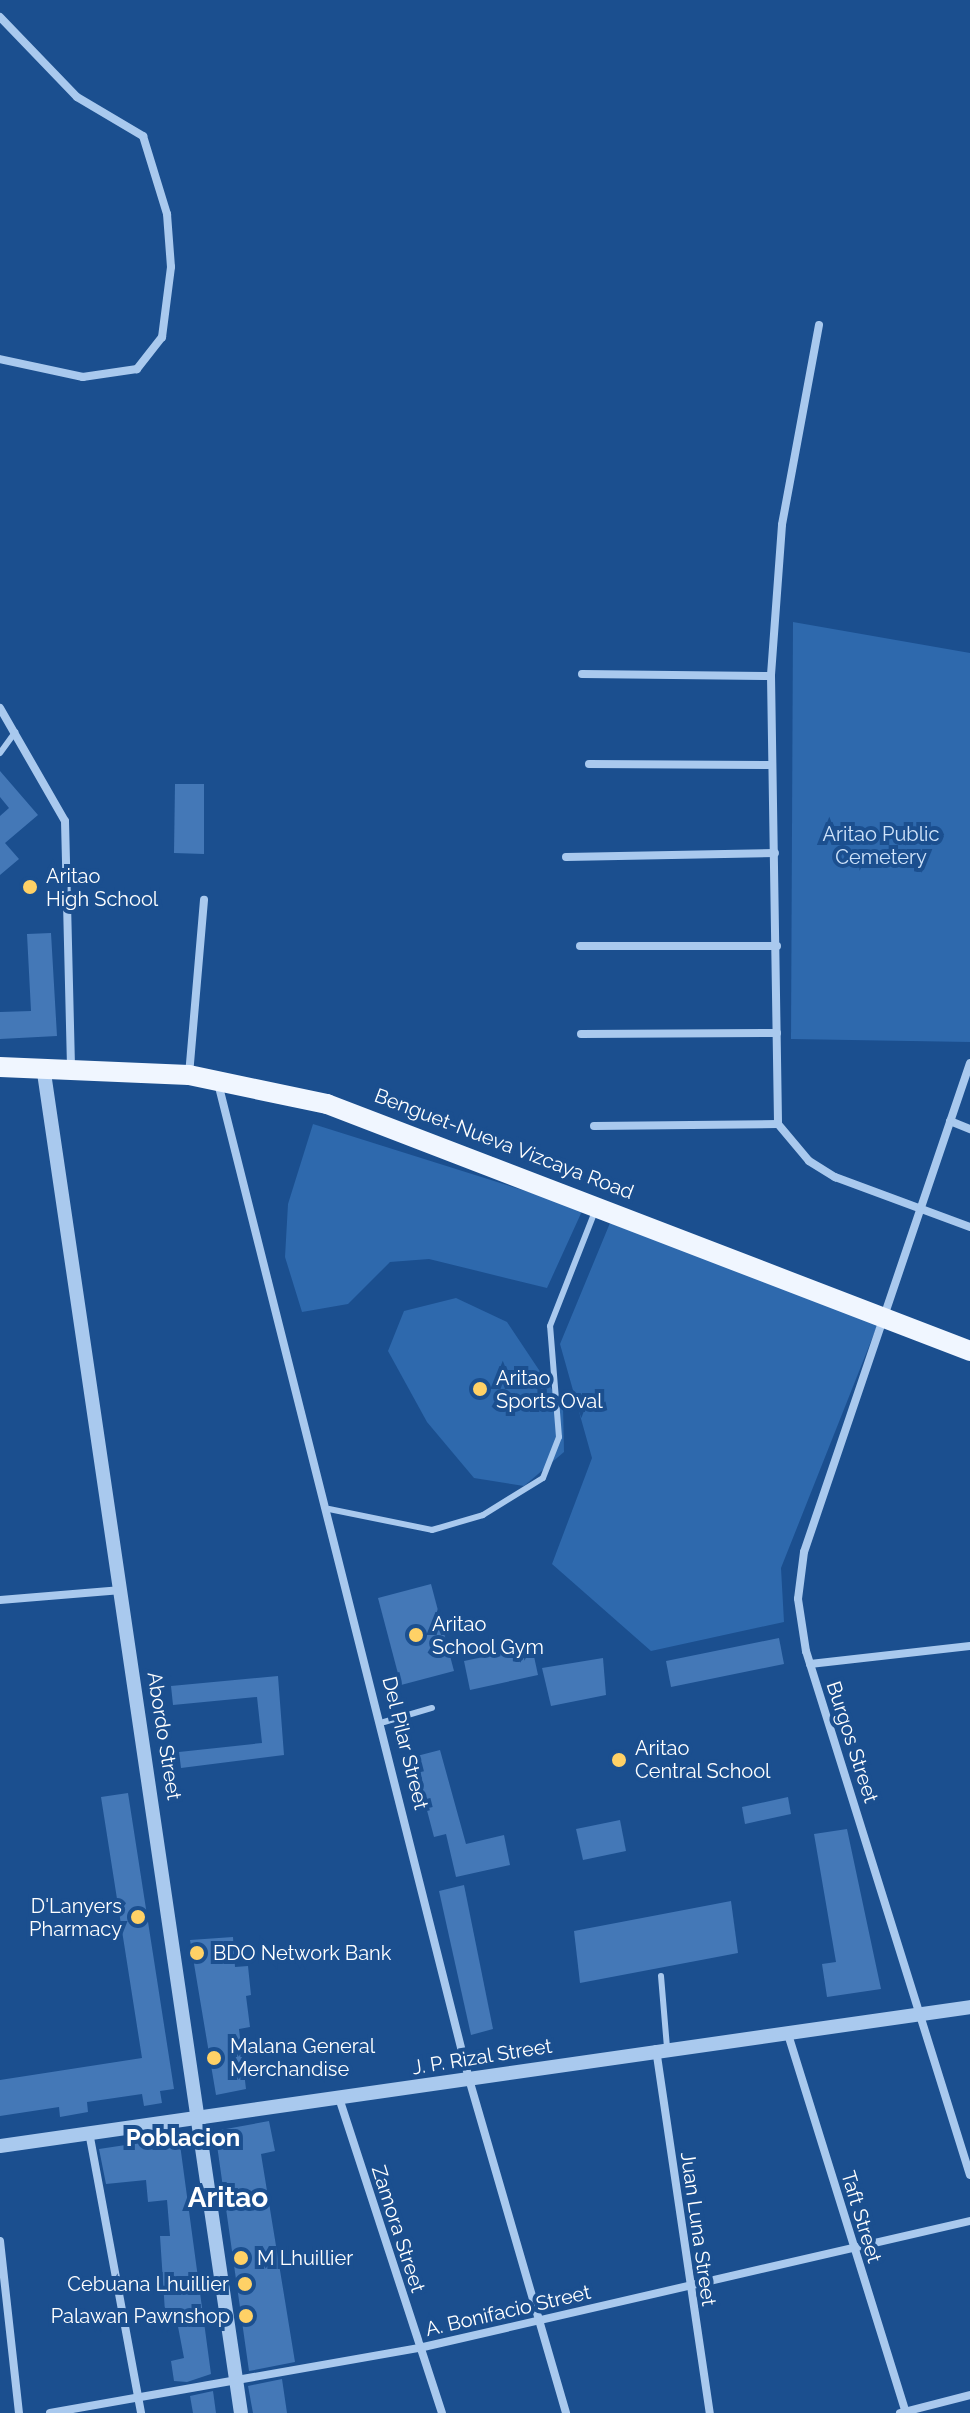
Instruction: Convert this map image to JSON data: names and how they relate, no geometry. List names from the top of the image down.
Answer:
{
  "streets": {
    "main road": ["Benguet-Nueva Vizcaya Road"],
    "street": [
      "Abordo Street",
      "Burgos Street",
      "Del Pilar Street",
      "J. P. Rizal Street",
      "Taft Street",
      "Zamora Street",
      "Juan Luna Street",
      "A. Bonifacio Street"
    ]
  },
  "crossings": [
    ["Benguet-Nueva Vizcaya Road", "Abordo Street"],
    ["Benguet-Nueva Vizcaya Road", "Burgos Street"],
    ["Benguet-Nueva Vizcaya Road", "Del Pilar Street"],
    ["Abordo Street", "J. P. Rizal Street"],
    ["Abordo Street", "A. Bonifacio Street"],
    ["Burgos Street", "J. P. Rizal Street"],
    ["Del Pilar Street", "J. P. Rizal Street"],
    ["Del Pilar Street", "A. Bonifacio Street"],
    ["J. P. Rizal Street", "Taft Street"],
    ["J. P. Rizal Street", "Zamora Street"],
    ["J. P. Rizal Street", "Juan Luna Street"],
    ["Taft Street", "A. Bonifacio Street"],
    ["Zamora Street", "A. Bonifacio Street"],
    ["Juan Luna Street", "A. Bonifacio Street"]
  ],
  "districts": ["Poblacion", "Aritao"],
  "parks": ["Aritao Public Cemetery"],
  "places": [
    "Aritao High School",
    "Aritao Sports Oval",
    "Aritao School Gym",
    "Aritao Central School",
    "D'Lanyers Pharmacy",
    "BDO Network Bank",
    "Malana General Merchandise",
    "M Lhuillier",
    "Cebuana Lhuillier",
    "Palawan Pawnshop"
  ]
}
